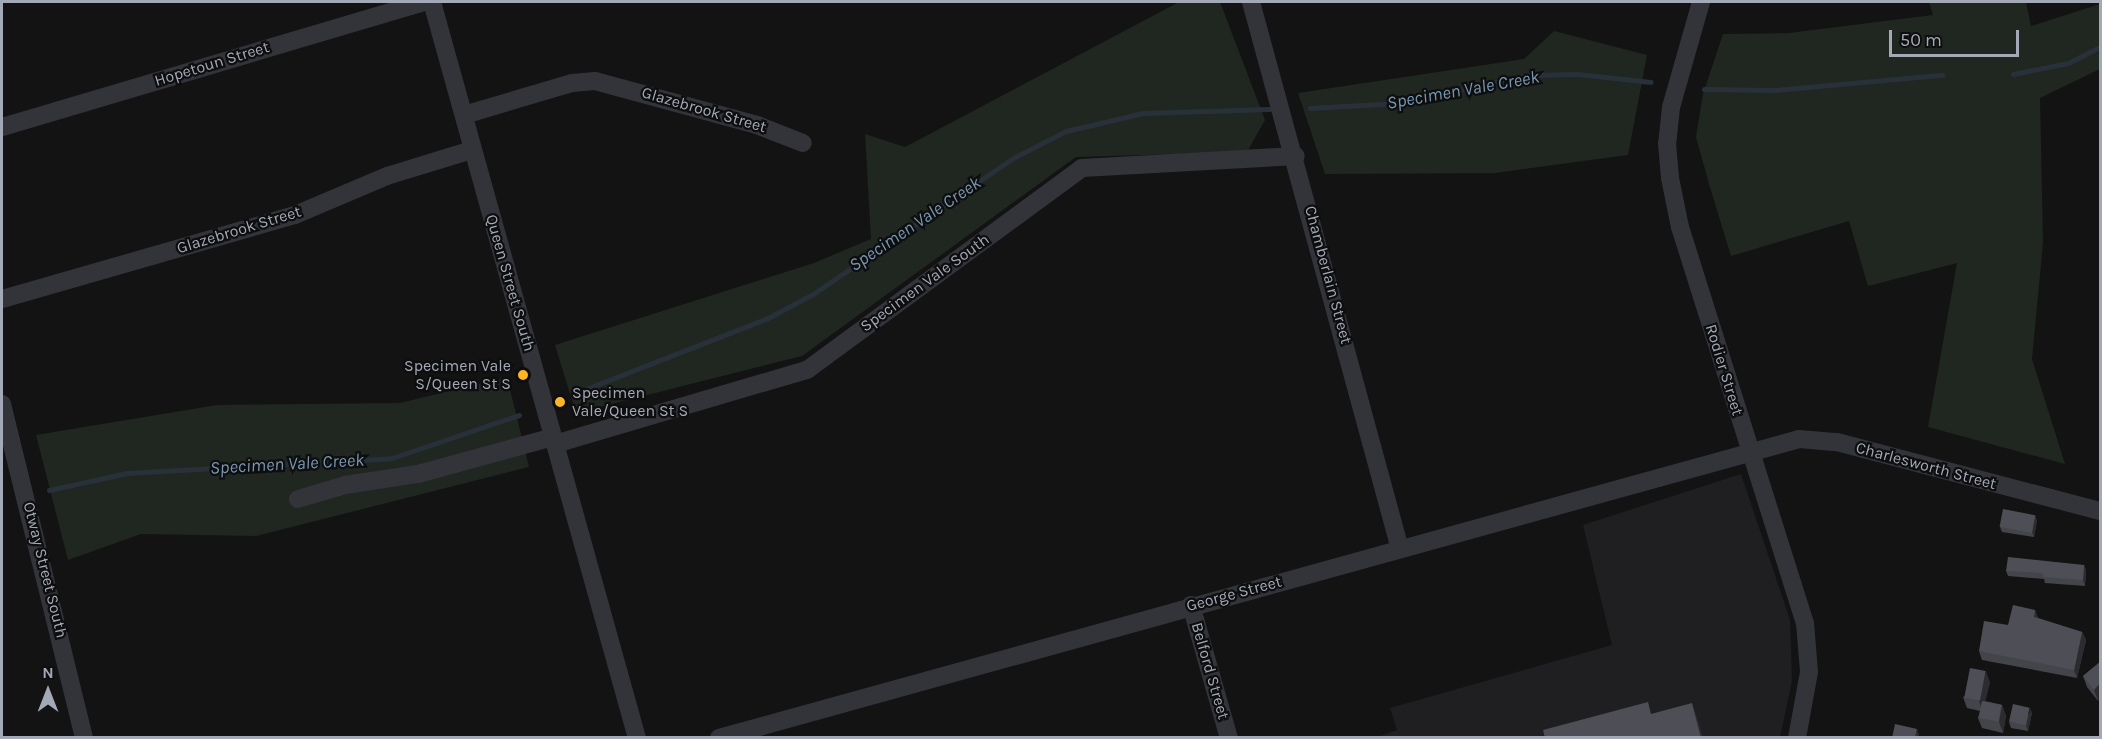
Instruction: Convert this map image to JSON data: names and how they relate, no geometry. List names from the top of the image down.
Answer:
{
  "streets": {
    "street": [
      "Hopetoun Street",
      "Glazebrook Street",
      "Chamberlain Street",
      "Queen Street South",
      "Specimen Vale South",
      "Rodier Street",
      "Charlesworth Street",
      "Otway Street South",
      "George Street",
      "Belford Street"
    ]
  },
  "crossings": [
    ["Glazebrook Street", "Queen Street South"],
    ["Chamberlain Street", "Specimen Vale South"],
    ["Chamberlain Street", "George Street"],
    ["Queen Street South", "Specimen Vale South"],
    ["Rodier Street", "Charlesworth Street"],
    ["Rodier Street", "George Street"],
    ["Charlesworth Street", "George Street"],
    ["George Street", "Belford Street"]
  ],
  "water": ["Specimen Vale Creek"],
  "places": ["Specimen Vale S/Queen St S", "Specimen Vale/Queen St S"],
  "scale_bar": "50 m",
  "north": "top"
}
